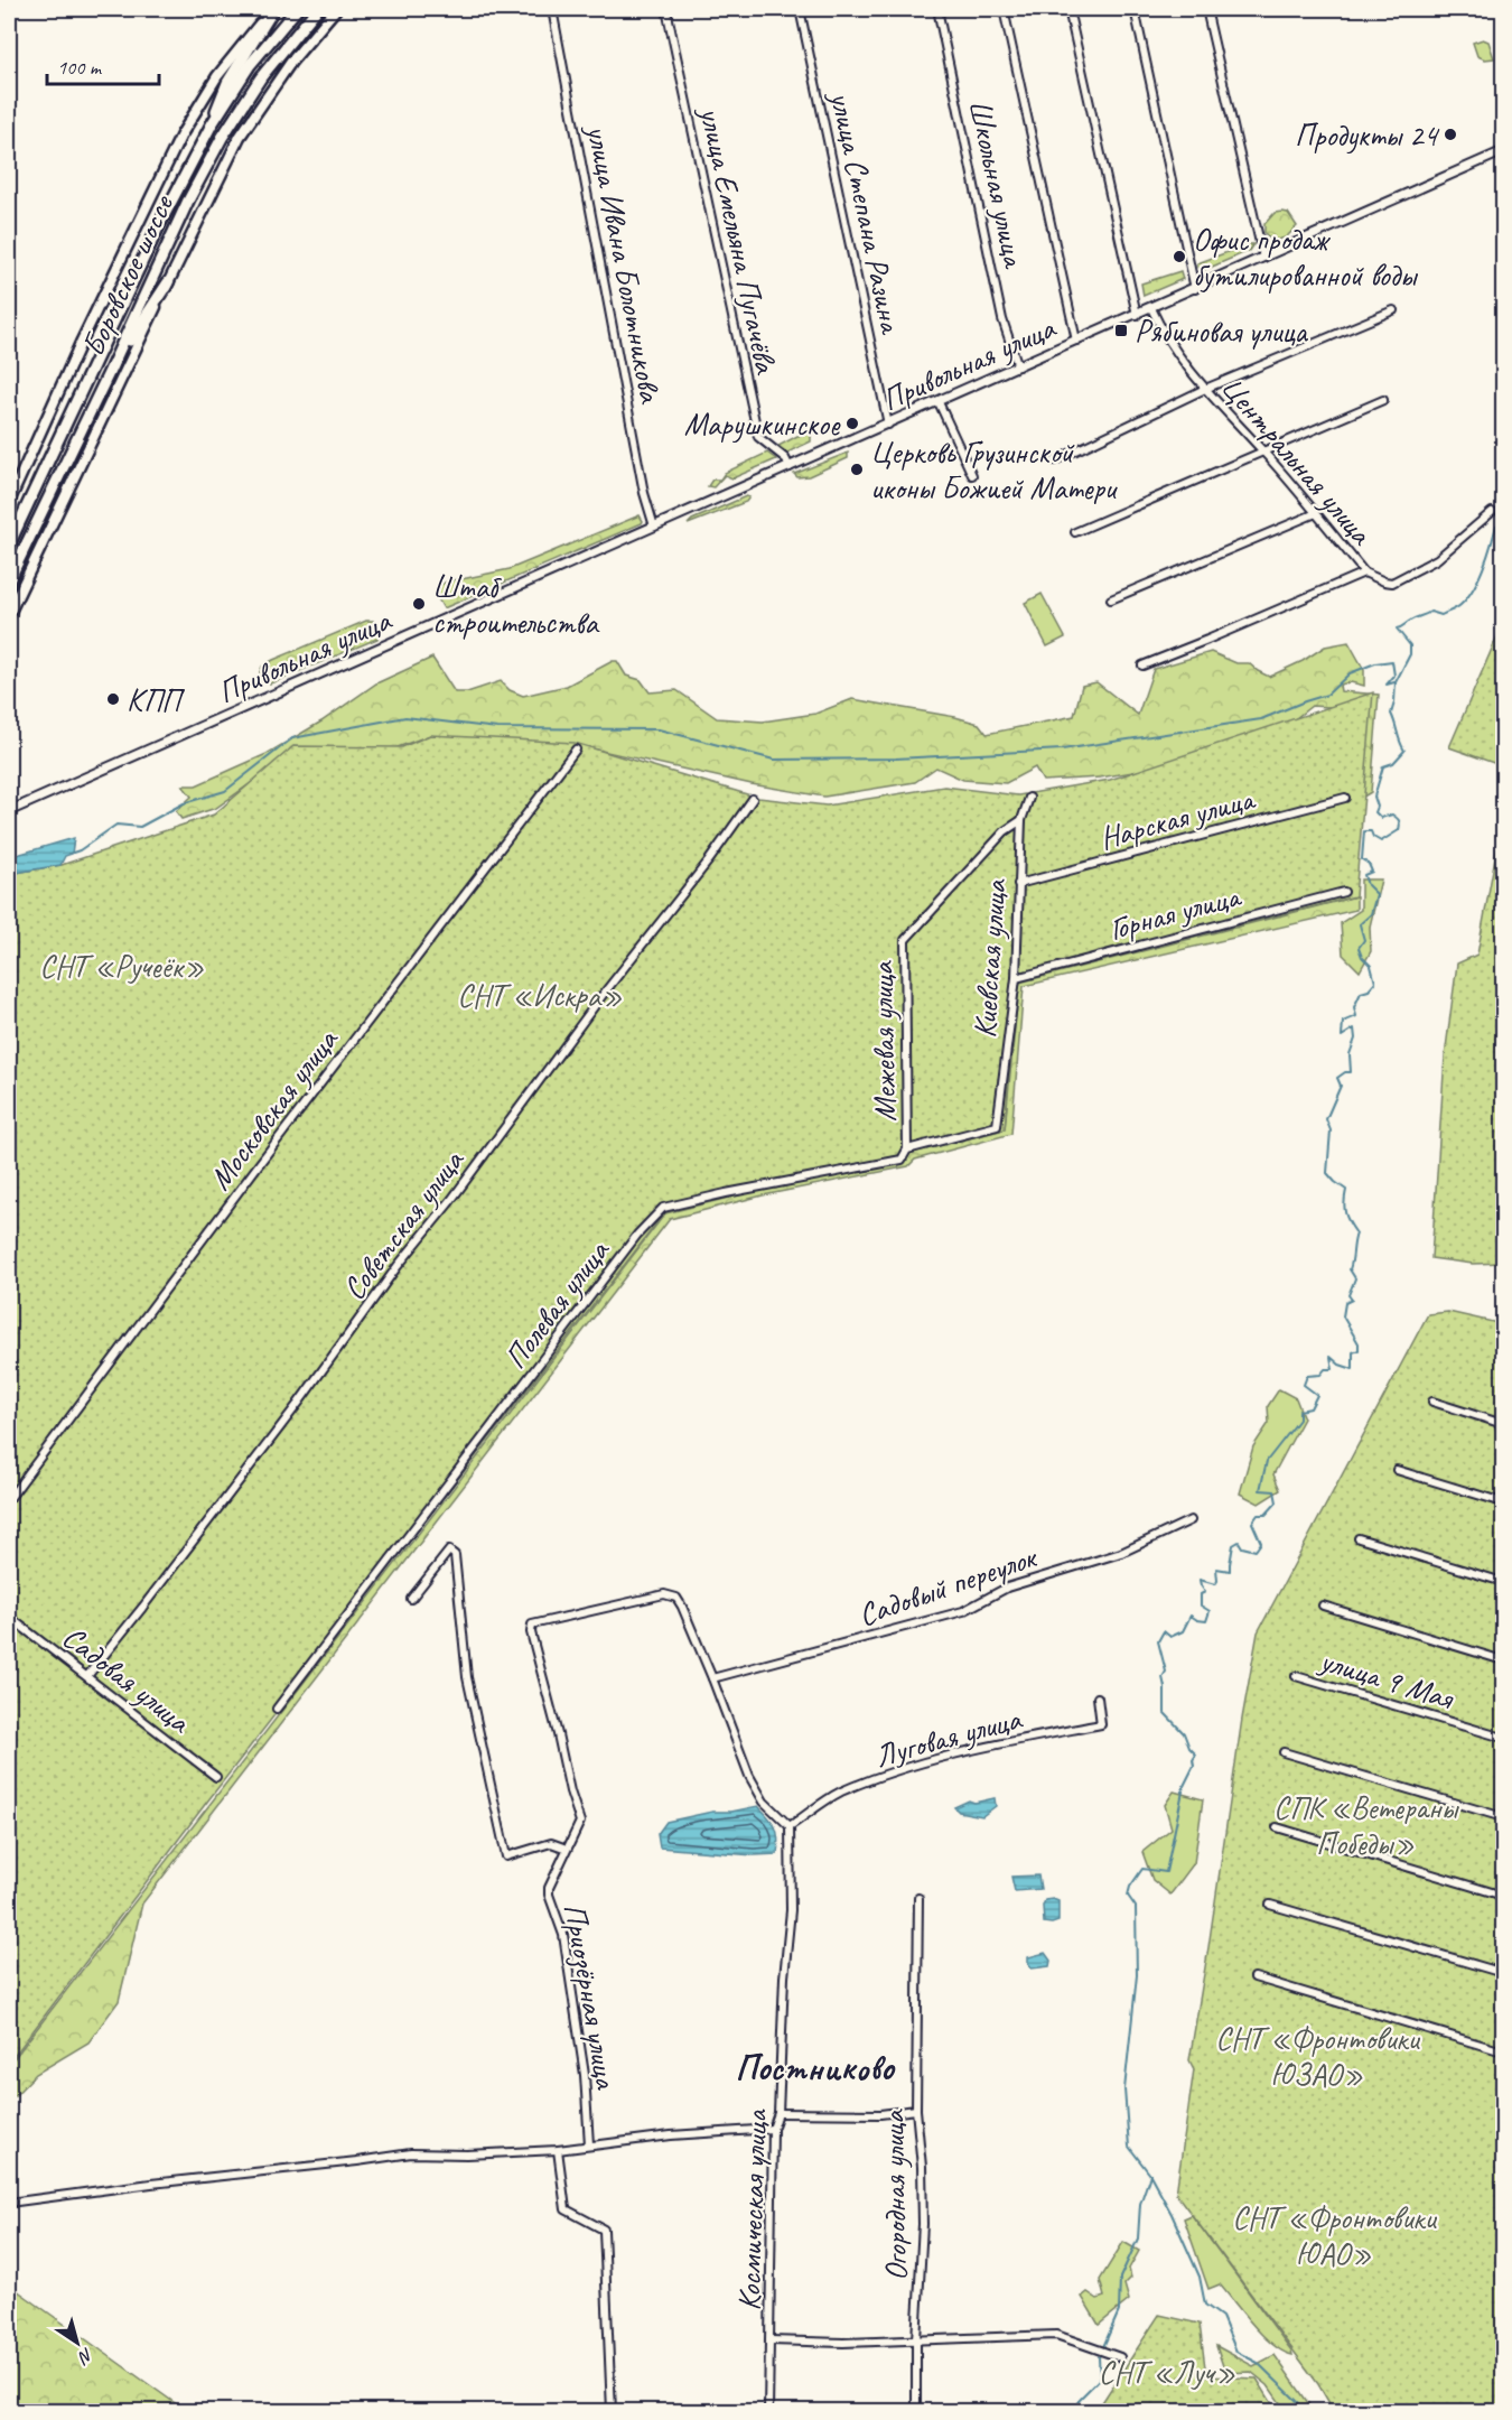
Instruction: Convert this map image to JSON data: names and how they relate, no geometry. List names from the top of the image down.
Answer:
{
  "streets": {
    "main road": ["Боровское шоссе"],
    "street": [
      "Школьная улица",
      "улица Степана Разина",
      "улица Емельяна Пугачёва",
      "улица Ивана Болотникова",
      "Привольная улица",
      "Центральная улица",
      "Нарская улица",
      "Горная улица",
      "Киевская улица",
      "Межевая улица",
      "Московская улица",
      "Советская улица",
      "Полевая улица",
      "Садовый переулок",
      "Садовая улица",
      "улица 9 Мая",
      "Луговая улица",
      "Приозёрная улица",
      "Огородная улица",
      "Космическая улица"
    ]
  },
  "crossings": [
    ["Школьная улица", "Привольная улица"],
    ["улица Степана Разина", "Привольная улица"],
    ["улица Емельяна Пугачёва", "Привольная улица"],
    ["улица Ивана Болотникова", "Привольная улица"],
    ["Привольная улица", "Центральная улица"],
    ["Нарская улица", "Киевская улица"],
    ["Горная улица", "Киевская улица"],
    ["Киевская улица", "Межевая улица"],
    ["Киевская улица", "Полевая улица"],
    ["Межевая улица", "Полевая улица"],
    ["Советская улица", "Садовая улица"],
    ["Садовый переулок", "Приозёрная улица"],
    ["Луговая улица", "Космическая улица"]
  ],
  "districts": ["Постниково"],
  "parks": [
    "СНТ «Ручеёк»",
    "СНТ «Искра»",
    "СПК «Ветераны Победы»",
    "СНТ «Фронтовики ЮЗАО»",
    "СНТ «Фронтовики ЮАО»",
    "СНТ «Луч»"
  ],
  "places": {
    "other": [
      "Продукты 24",
      "Офис продаж бутилированной воды",
      "Марушкинское",
      "Церковь Грузинской иконы Божией Матери",
      "Штаб строительства",
      "КПП"
    ],
    "transit": ["Рябиновая улица"]
  },
  "scale_bar": "100 m",
  "north": "bottom right"
}
